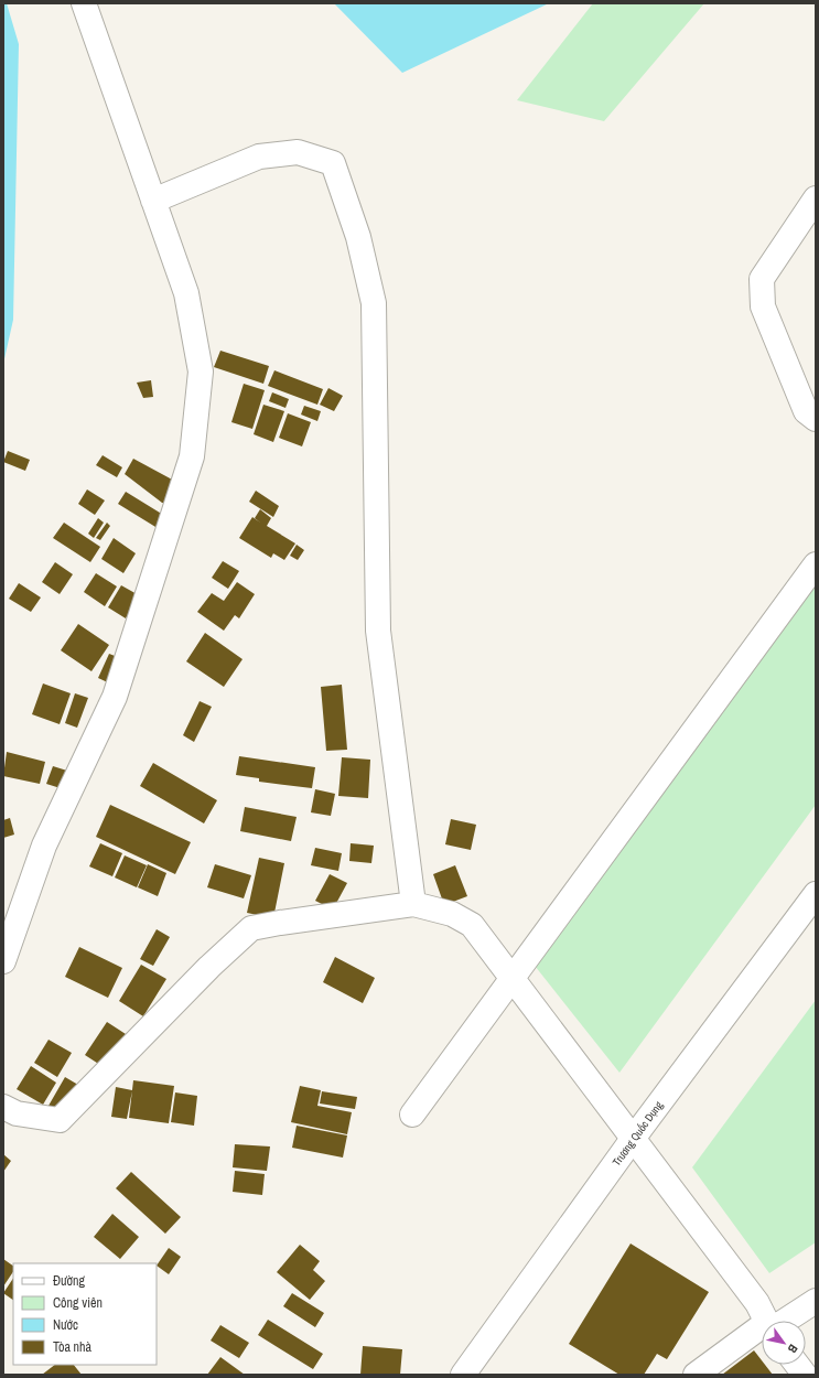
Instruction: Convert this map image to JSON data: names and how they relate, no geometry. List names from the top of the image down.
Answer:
{
  "streets": {
    "street": ["Trương Quốc Dụng"]
  },
  "legend": [
    "Đường",
    "Công viên",
    "Nước",
    "Tòa nhà"
  ],
  "north": "bottom right"
}
